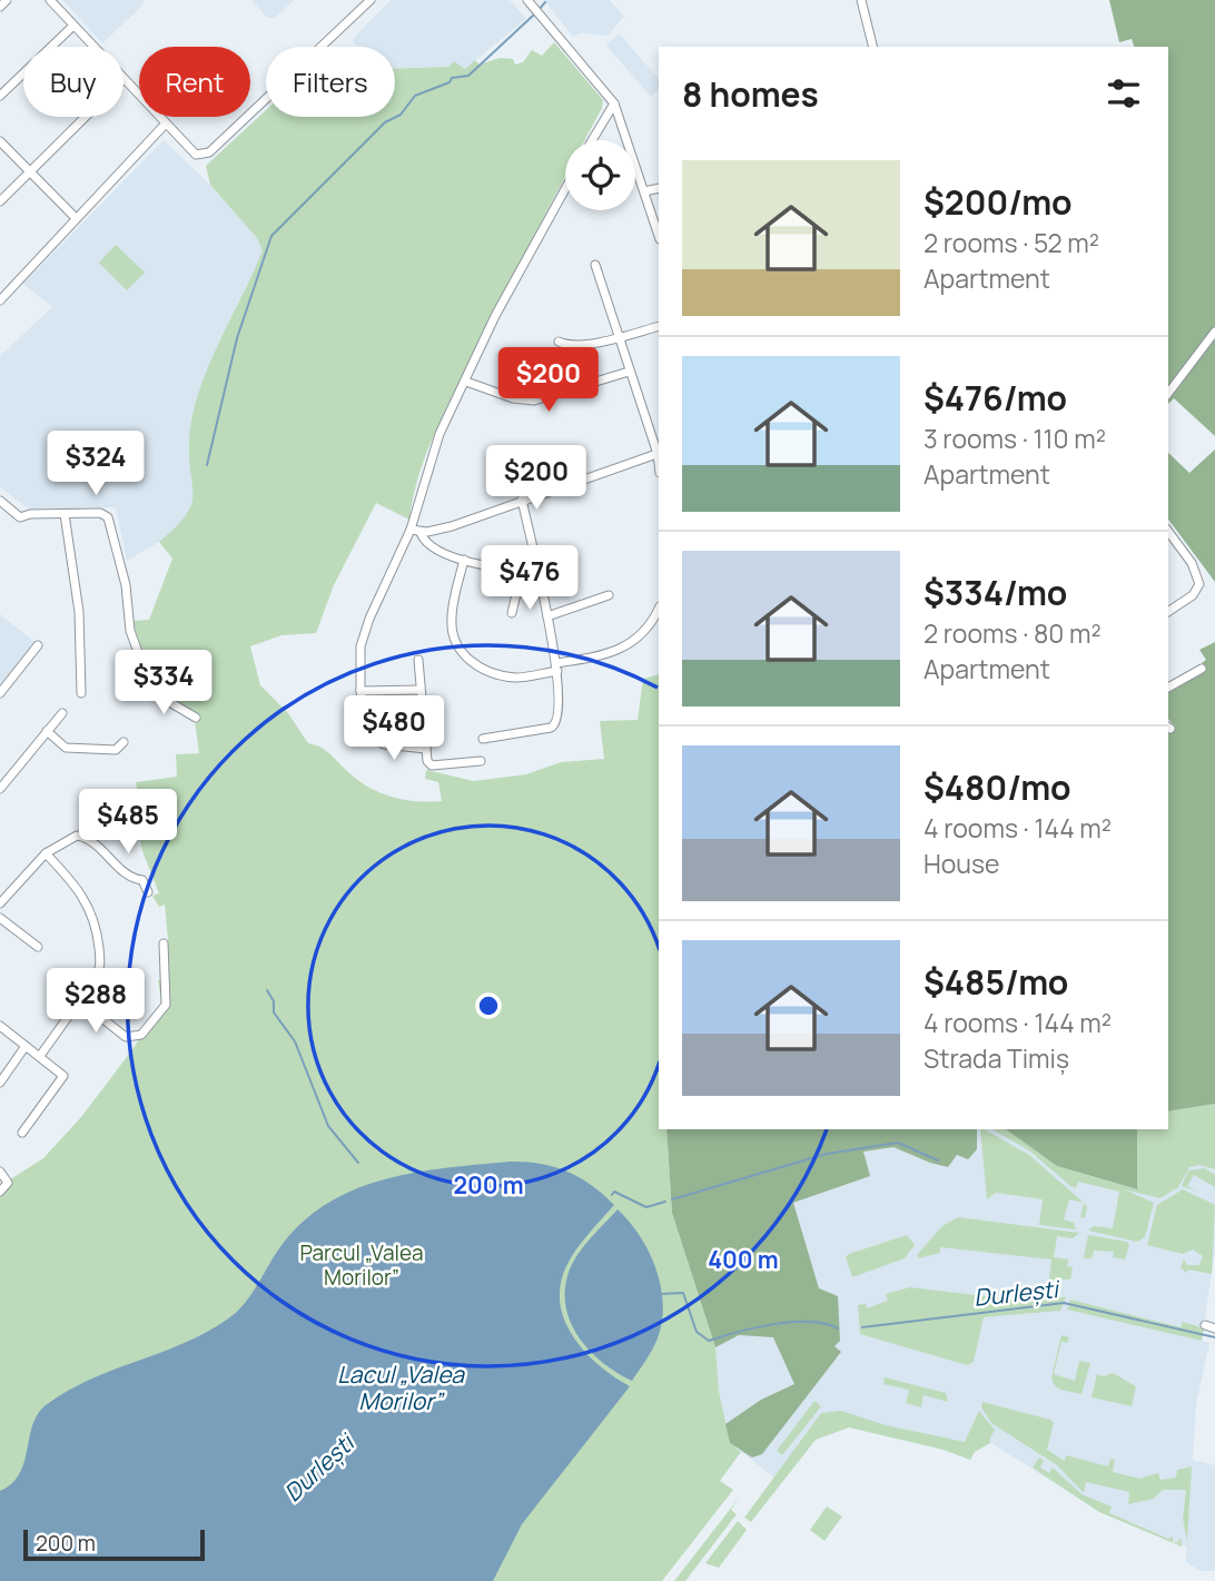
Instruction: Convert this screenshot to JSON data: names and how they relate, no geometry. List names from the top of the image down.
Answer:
{
  "water": ["Durlești", "Lacul „Valea Morilor”"],
  "parks": ["Parcul „Valea Morilor”"],
  "scale_bar": "200 m",
  "page": {
    "chip": ["Buy", "Rent", "Filters"],
    "heading": "8 homes",
    "list": [
      {
        "name": "$200/mo",
        "note": "2 rooms · 52 m² · Apartment"
      },
      {
        "name": "$476/mo",
        "note": "3 rooms · 110 m² · Apartment"
      },
      {
        "name": "$334/mo",
        "note": "2 rooms · 80 m² · Apartment"
      },
      {
        "name": "$480/mo",
        "note": "4 rooms · 144 m² · House"
      },
      {
        "name": "$485/mo",
        "note": "4 rooms · 144 m² · Strada Timiș"
      }
    ],
    "price": [
      "$200",
      "$324",
      "$200",
      "$476",
      "$334",
      "$480",
      "$485",
      "$288"
    ],
    "scale": "200 m"
  },
  "rings": ["200 m", "400 m"]
}
